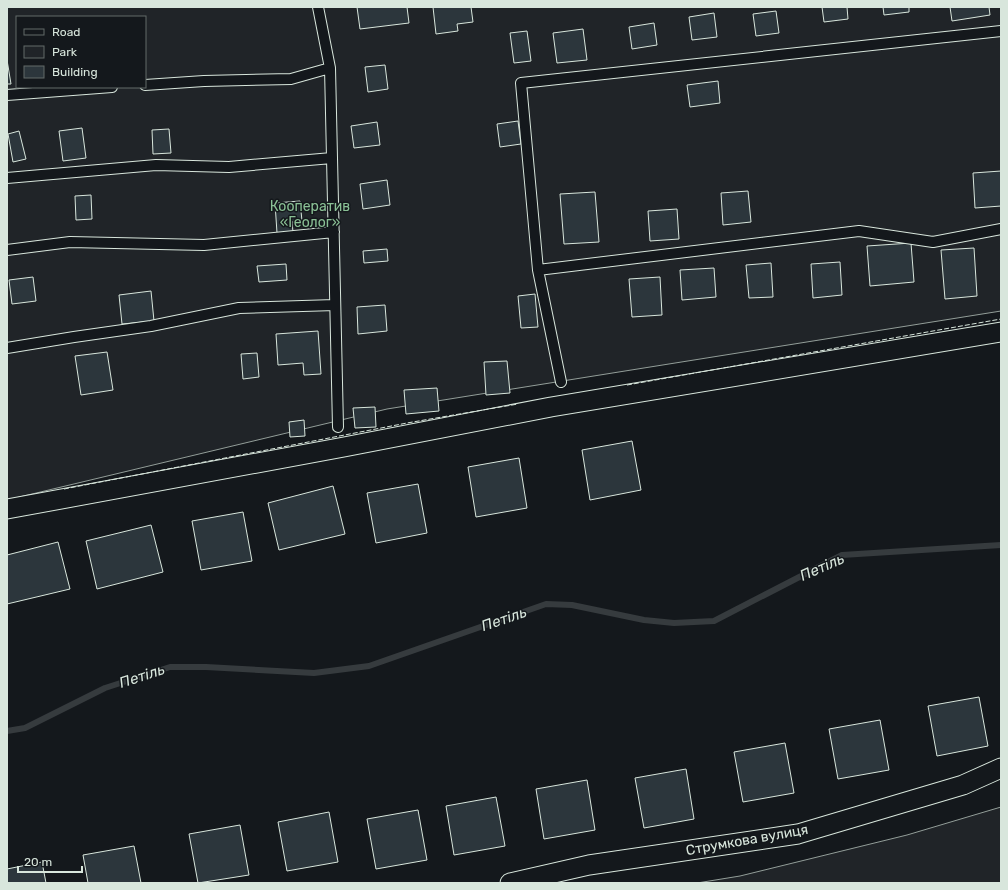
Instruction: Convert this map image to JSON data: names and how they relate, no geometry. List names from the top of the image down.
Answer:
{
  "streets": {
    "street": ["Струмкова вулиця"]
  },
  "water": ["Петіль"],
  "parks": ["Кооператив «Геолог»"],
  "legend": ["Road", "Park", "Building"],
  "scale_bar": "20 m"
}
